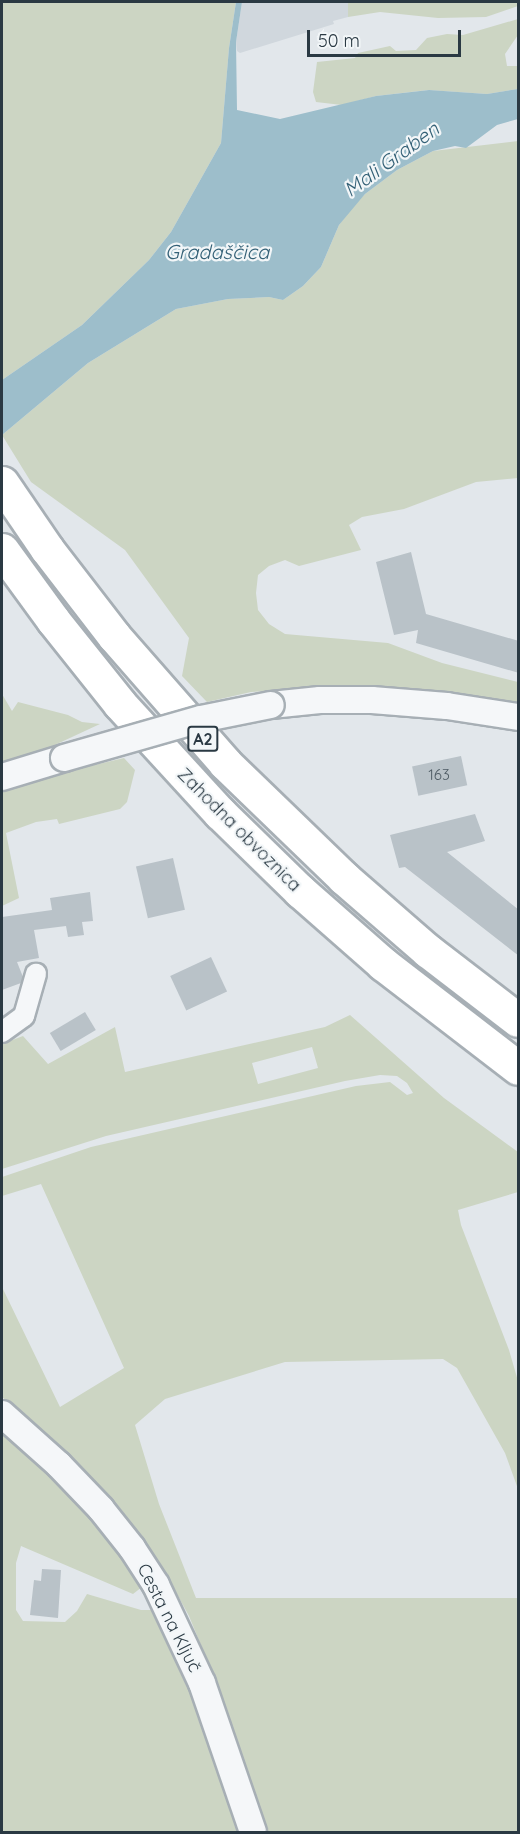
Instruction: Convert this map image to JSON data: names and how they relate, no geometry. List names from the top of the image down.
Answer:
{
  "streets": {
    "highway": ["A2", "Zahodna obvoznica"],
    "street": ["Cesta na Ključ"]
  },
  "water": ["Mali Graben", "Gradaščica"],
  "house_numbers": ["163"],
  "scale_bar": "50 m"
}
